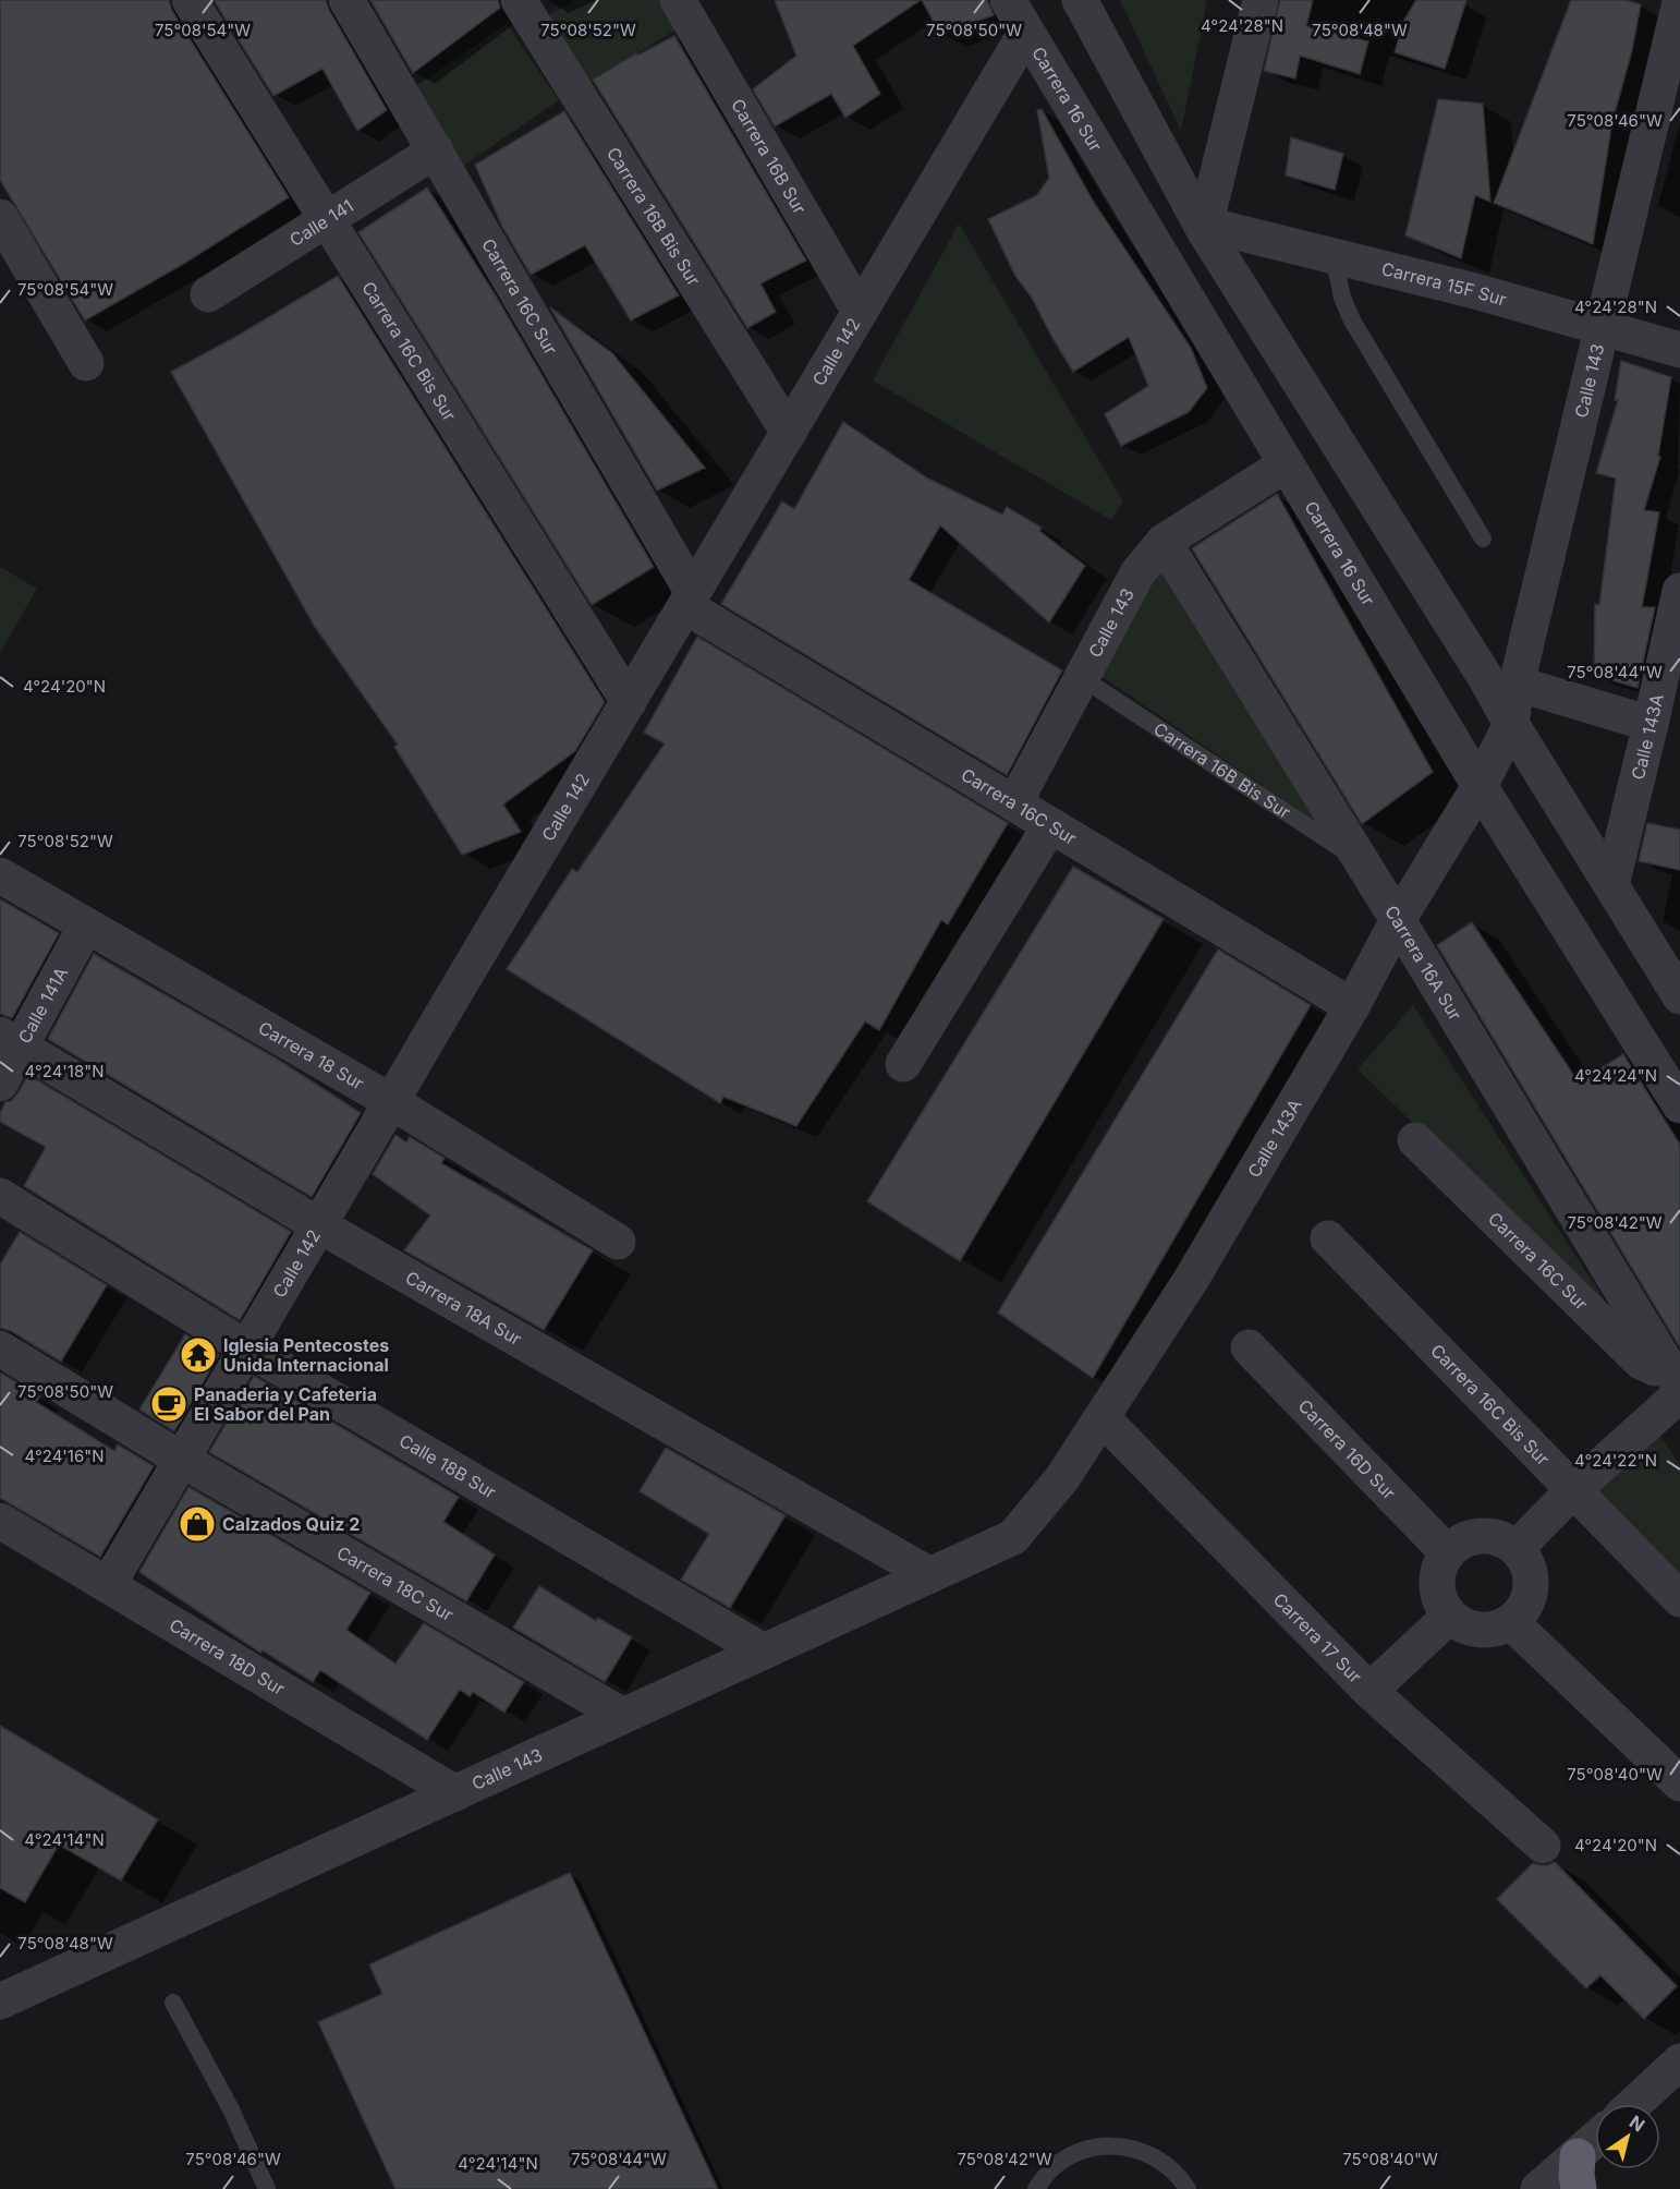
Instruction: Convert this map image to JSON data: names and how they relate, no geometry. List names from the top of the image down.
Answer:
{
  "streets": {
    "street": [
      "Carrera 16 Sur",
      "Carrera 16B Sur",
      "Carrera 16B Bis Sur",
      "Calle 141",
      "Carrera 15F Sur",
      "Carrera 16C Sur",
      "Carrera 16C Bis Sur",
      "Calle 142",
      "Calle 143",
      "Calle 143A",
      "Carrera 16A Sur",
      "Calle 141A",
      "Carrera 18 Sur",
      "Carrera 18A Sur",
      "Carrera 16D Sur",
      "Calle 18B Sur",
      "Carrera 18C Sur",
      "Carrera 17 Sur",
      "Carrera 18D Sur"
    ]
  },
  "crossings": [
    ["Carrera 16 Sur", "Calle 142"],
    ["Carrera 16 Sur", "Calle 143"],
    ["Carrera 16 Sur", "Calle 143A"],
    ["Carrera 16B Sur", "Calle 142"],
    ["Carrera 16B Bis Sur", "Calle 142"],
    ["Carrera 16B Bis Sur", "Calle 143"],
    ["Carrera 16B Bis Sur", "Carrera 16A Sur"],
    ["Calle 141", "Carrera 16C Sur"],
    ["Calle 141", "Carrera 16C Bis Sur"],
    ["Carrera 15F Sur", "Calle 143"],
    ["Carrera 16C Sur", "Calle 142"],
    ["Carrera 16C Sur", "Calle 143"],
    ["Carrera 16C Sur", "Calle 143A"],
    ["Carrera 16C Sur", "Carrera 16A Sur"],
    ["Carrera 16C Bis Sur", "Calle 142"],
    ["Calle 142", "Carrera 18 Sur"],
    ["Calle 142", "Carrera 18A Sur"],
    ["Calle 142", "Calle 18B Sur"],
    ["Calle 142", "Carrera 18C Sur"],
    ["Calle 142", "Carrera 18D Sur"],
    ["Calle 143", "Calle 143A"],
    ["Calle 143", "Carrera 16A Sur"],
    ["Calle 143", "Carrera 18A Sur"],
    ["Calle 143", "Calle 18B Sur"],
    ["Calle 143", "Carrera 18C Sur"],
    ["Calle 143", "Carrera 18D Sur"],
    ["Calle 143A", "Carrera 16A Sur"],
    ["Calle 143A", "Carrera 17 Sur"],
    ["Calle 141A", "Carrera 18 Sur"],
    ["Calle 141A", "Carrera 18A Sur"]
  ],
  "places": {
    "temple": ["Iglesia Pentecostes Unida Internacional"],
    "cafe": ["Panaderia y Cafeteria El Sabor del Pan"],
    "shop": ["Calzados Quiz 2"]
  },
  "north": "top right",
  "coordinates": [
    "4°24'28\"N",
    "75°08'54\"W",
    "75°08'52\"W",
    "75°08'50\"W",
    "75°08'48\"W",
    "75°08'46\"W",
    "75°08'44\"W",
    "4°24'20\"N",
    "4°24'18\"N",
    "4°24'24\"N",
    "75°08'42\"W",
    "4°24'16\"N",
    "4°24'22\"N",
    "75°08'40\"W",
    "4°24'14\"N"
  ]
}
